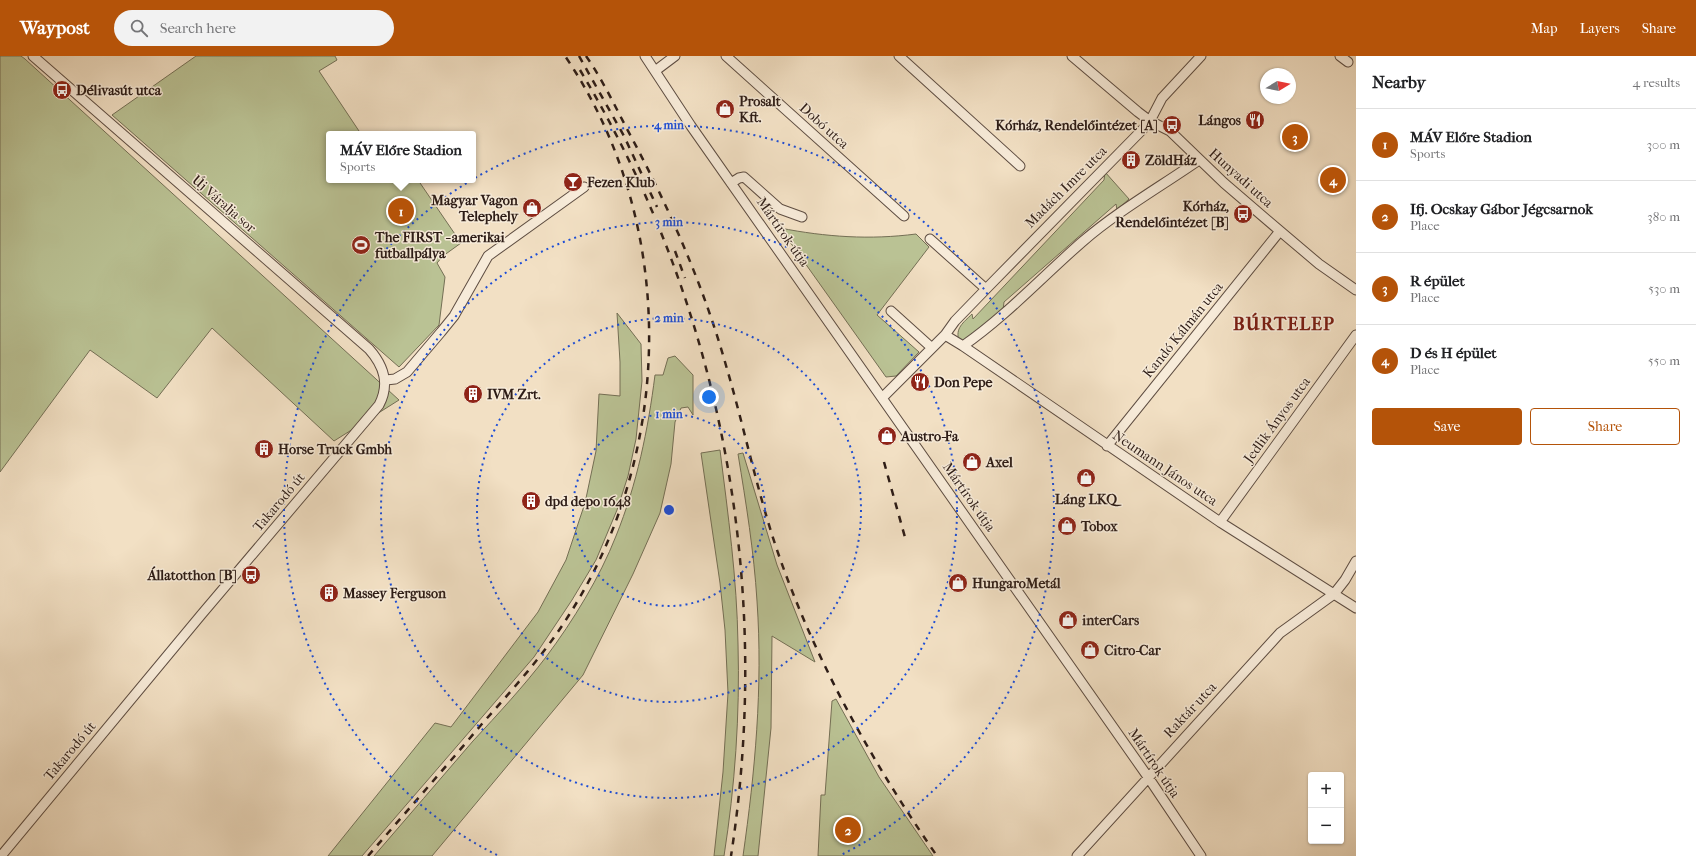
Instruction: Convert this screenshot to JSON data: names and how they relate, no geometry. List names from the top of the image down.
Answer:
{
  "streets": {
    "street": [
      "Dobó utca",
      "Hunyadi utca",
      "Madách Imre utca",
      "Új Váralja sor",
      "Mártírok útja",
      "Kandó Kálmán utca",
      "Jedlik Ányos utca",
      "Neumann János utca",
      "Takarodó út",
      "Raktár utca"
    ]
  },
  "crossings": [
    ["Hunyadi utca", "Madách Imre utca"],
    ["Hunyadi utca", "Kandó Kálmán utca"],
    ["Madách Imre utca", "Mártírok útja"],
    ["Új Váralja sor", "Takarodó út"],
    ["Mártírok útja", "Raktár utca"],
    ["Kandó Kálmán utca", "Neumann János utca"],
    ["Jedlik Ányos utca", "Neumann János utca"],
    ["Neumann János utca", "Raktár utca"]
  ],
  "districts": ["BÚRTELEP"],
  "places": {
    "bus stop": [
      "Délivasút utca",
      "Kórház, Rendelőintézet [A]",
      "Kórház, Rendelőintézet [B]",
      "Állatotthon [B]"
    ],
    "shop": [
      "Prosalt Kft.",
      "Magyar Vagon Telephely",
      "Austro-Fa",
      "Axel",
      "Láng LKQ",
      "Tobox",
      "HungaroMetál",
      "interCars",
      "Citro-Car"
    ],
    "restaurant": ["Lángos", "Don Pepe"],
    "building": [
      "ZöldHáz",
      "IVM Zrt.",
      "Horse Truck Gmbh",
      "dpd depo 1648",
      "Massey Ferguson"
    ],
    "bar": ["Fezen Klub"],
    "sports": ["The FIRST - amerikai futballpálya"]
  },
  "north": "right",
  "page": {
    "header": "Waypost",
    "search": "Search here",
    "nav": ["Map", "Layers", "Share"],
    "heading": ["Nearby", "4 results"],
    "list": [
      {
        "mark": "1",
        "name": "MÁV Előre Stadion",
        "note": "Sports",
        "value": "300 m"
      },
      {
        "mark": "2",
        "name": "Ifj. Ocskay Gábor Jégcsarnok",
        "note": "Place",
        "value": "380 m"
      },
      {
        "mark": "3",
        "name": "R épület",
        "note": "Place",
        "value": "530 m"
      },
      {
        "mark": "4",
        "name": "D és H épület",
        "note": "Place",
        "value": "550 m"
      }
    ],
    "pins": [
      "3",
      "4",
      "1",
      "2"
    ],
    "popup": ["MÁV Előre Stadion", "Sports"],
    "buttons": ["Save", "Share"],
    "map_buttons": ["+", "−"]
  },
  "rings": [
    "4 min",
    "3 min",
    "2 min",
    "1 min"
  ]
}
